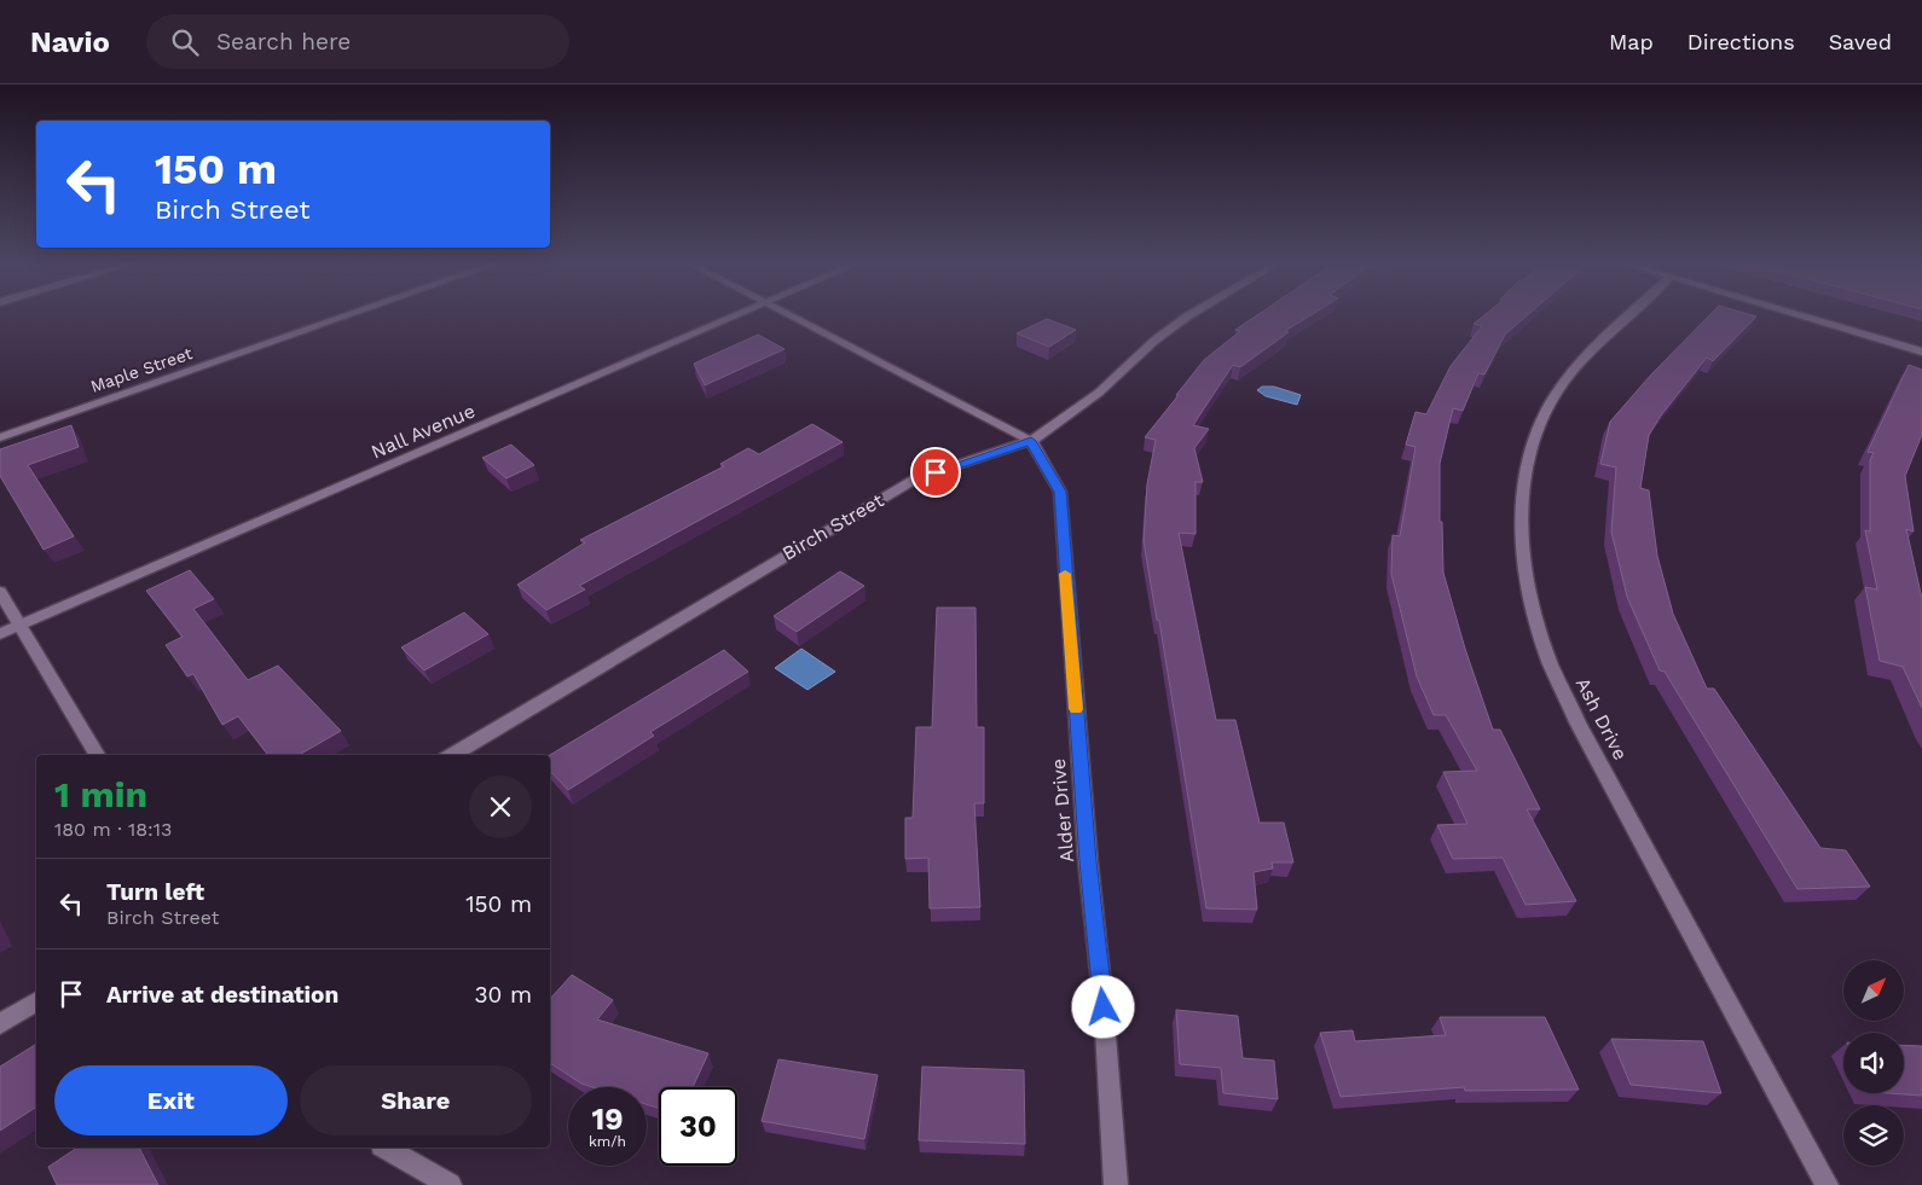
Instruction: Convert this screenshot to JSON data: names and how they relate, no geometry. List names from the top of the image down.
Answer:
{
  "streets": {
    "street": [
      "Maple Street",
      "Nall Avenue",
      "Birch Street",
      "Ash Drive",
      "Alder Drive"
    ]
  },
  "crossings": [
    ["Birch Street", "Alder Drive"]
  ],
  "north": "top right",
  "page": {
    "header": "Navio",
    "search": "Search here",
    "nav": ["Map", "Directions", "Saved"],
    "turn": ["150 m", "Birch Street"],
    "heading": ["1 min", "180 m · 18:13"],
    "list": [
      {
        "name": "Turn left",
        "note": "Birch Street",
        "value": "150 m"
      },
      {
        "name": "Arrive at destination",
        "value": "30 m"
      }
    ],
    "buttons": ["Exit", "Share"],
    "speed": "19 km/h",
    "limit": "30"
  }
}
